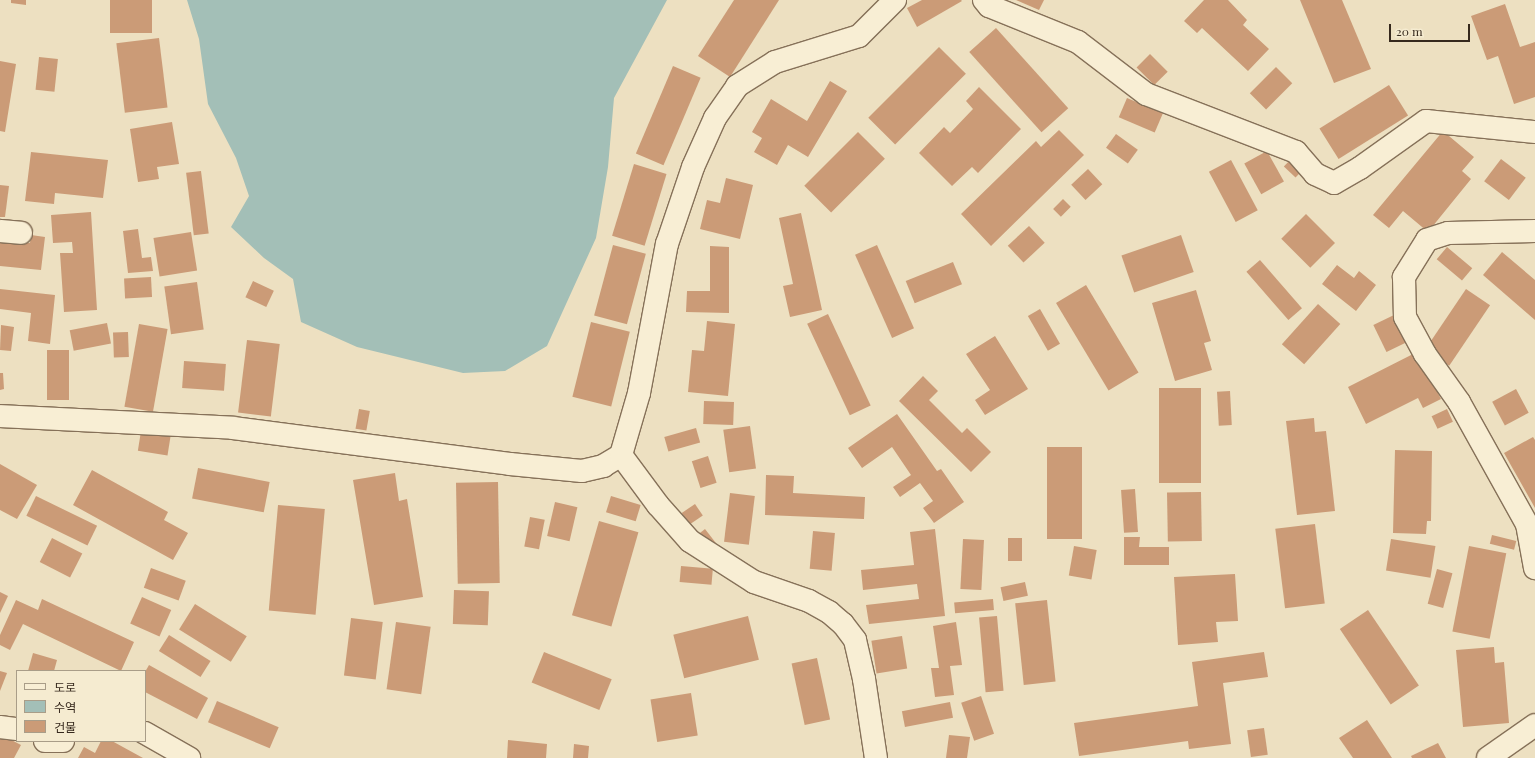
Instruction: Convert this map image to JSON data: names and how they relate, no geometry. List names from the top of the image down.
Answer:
{
  "legend": ["도로", "수역", "건물"],
  "scale_bar": "20 m"
}
